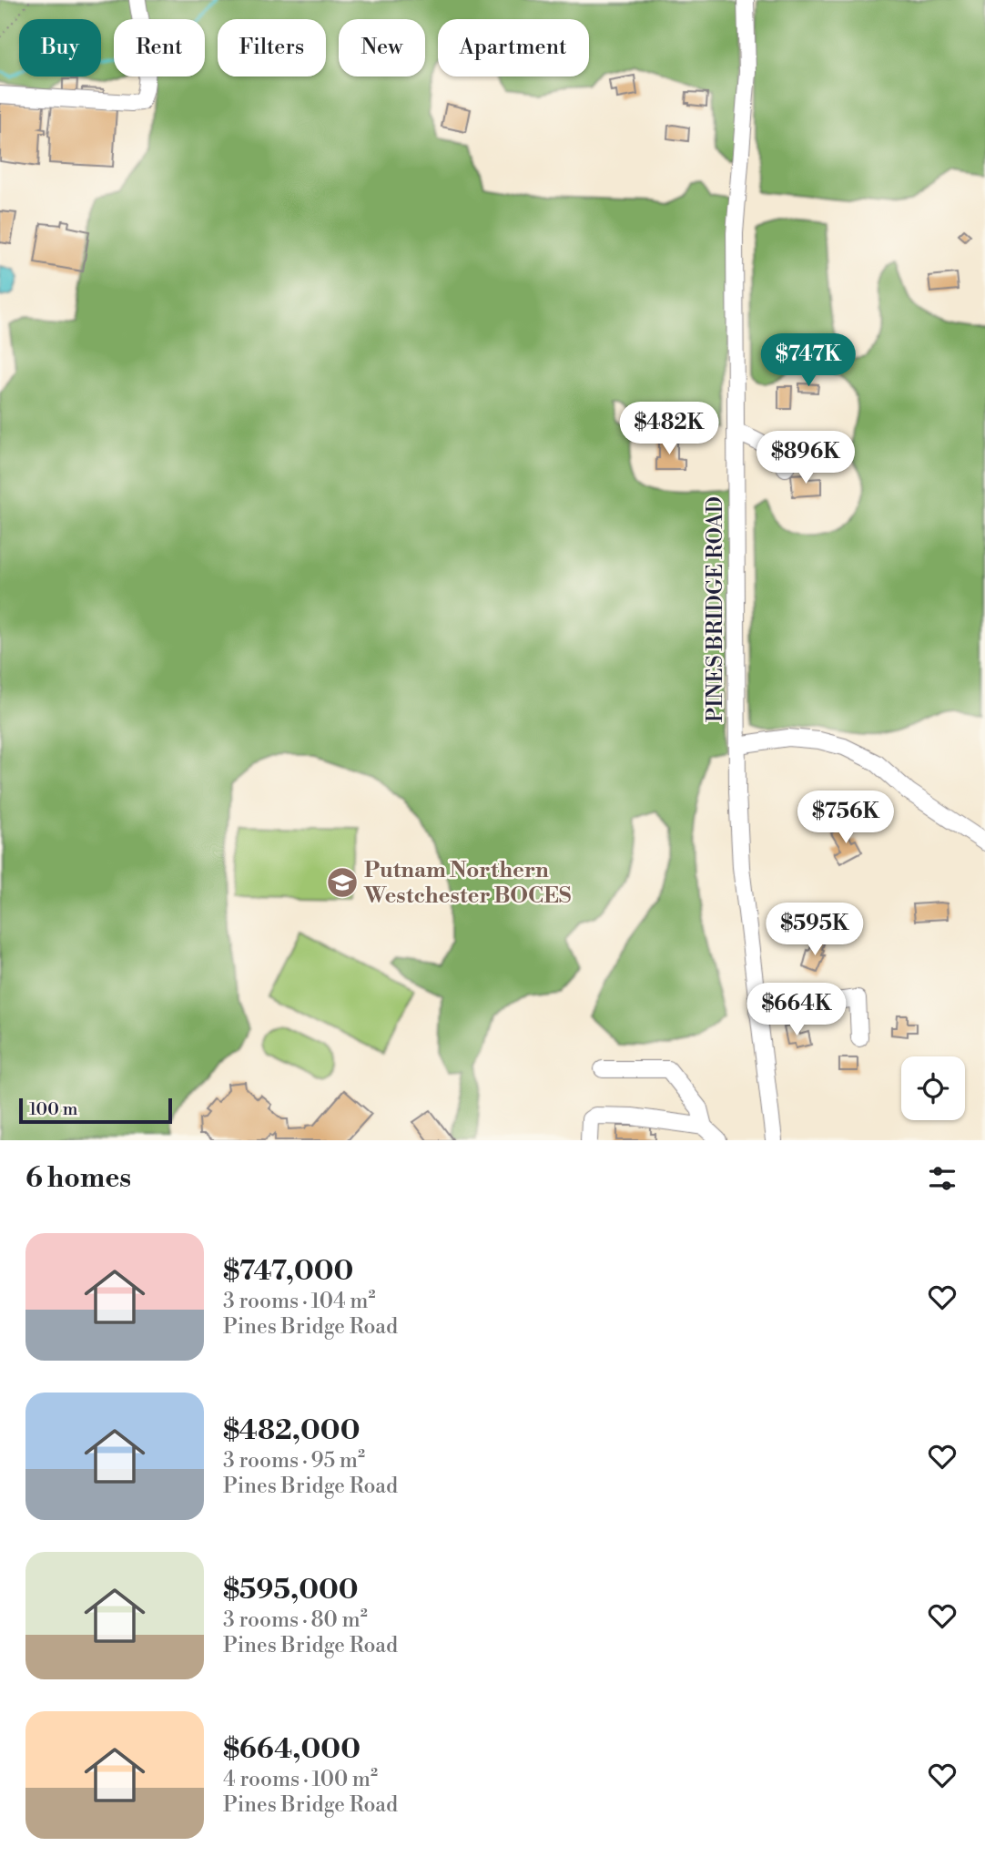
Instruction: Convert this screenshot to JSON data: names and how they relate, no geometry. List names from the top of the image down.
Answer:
{
  "streets": {
    "street": ["PINES BRIDGE ROAD"]
  },
  "places": {
    "school or university": ["Putnam Northern Westchester BOCES"]
  },
  "scale_bar": "100 m",
  "page": {
    "chip": [
      "Buy",
      "Rent",
      "Filters",
      "New",
      "Apartment"
    ],
    "price": [
      "$747K",
      "$482K",
      "$896K",
      "$756K",
      "$595K",
      "$664K"
    ],
    "scale": "100 m",
    "heading": "6 homes",
    "list": [
      {
        "name": "$747,000",
        "note": "3 rooms · 104 m² · Pines Bridge Road"
      },
      {
        "name": "$482,000",
        "note": "3 rooms · 95 m² · Pines Bridge Road"
      },
      {
        "name": "$595,000",
        "note": "3 rooms · 80 m² · Pines Bridge Road"
      },
      {
        "name": "$664,000",
        "note": "4 rooms · 100 m² · Pines Bridge Road"
      }
    ]
  }
}
